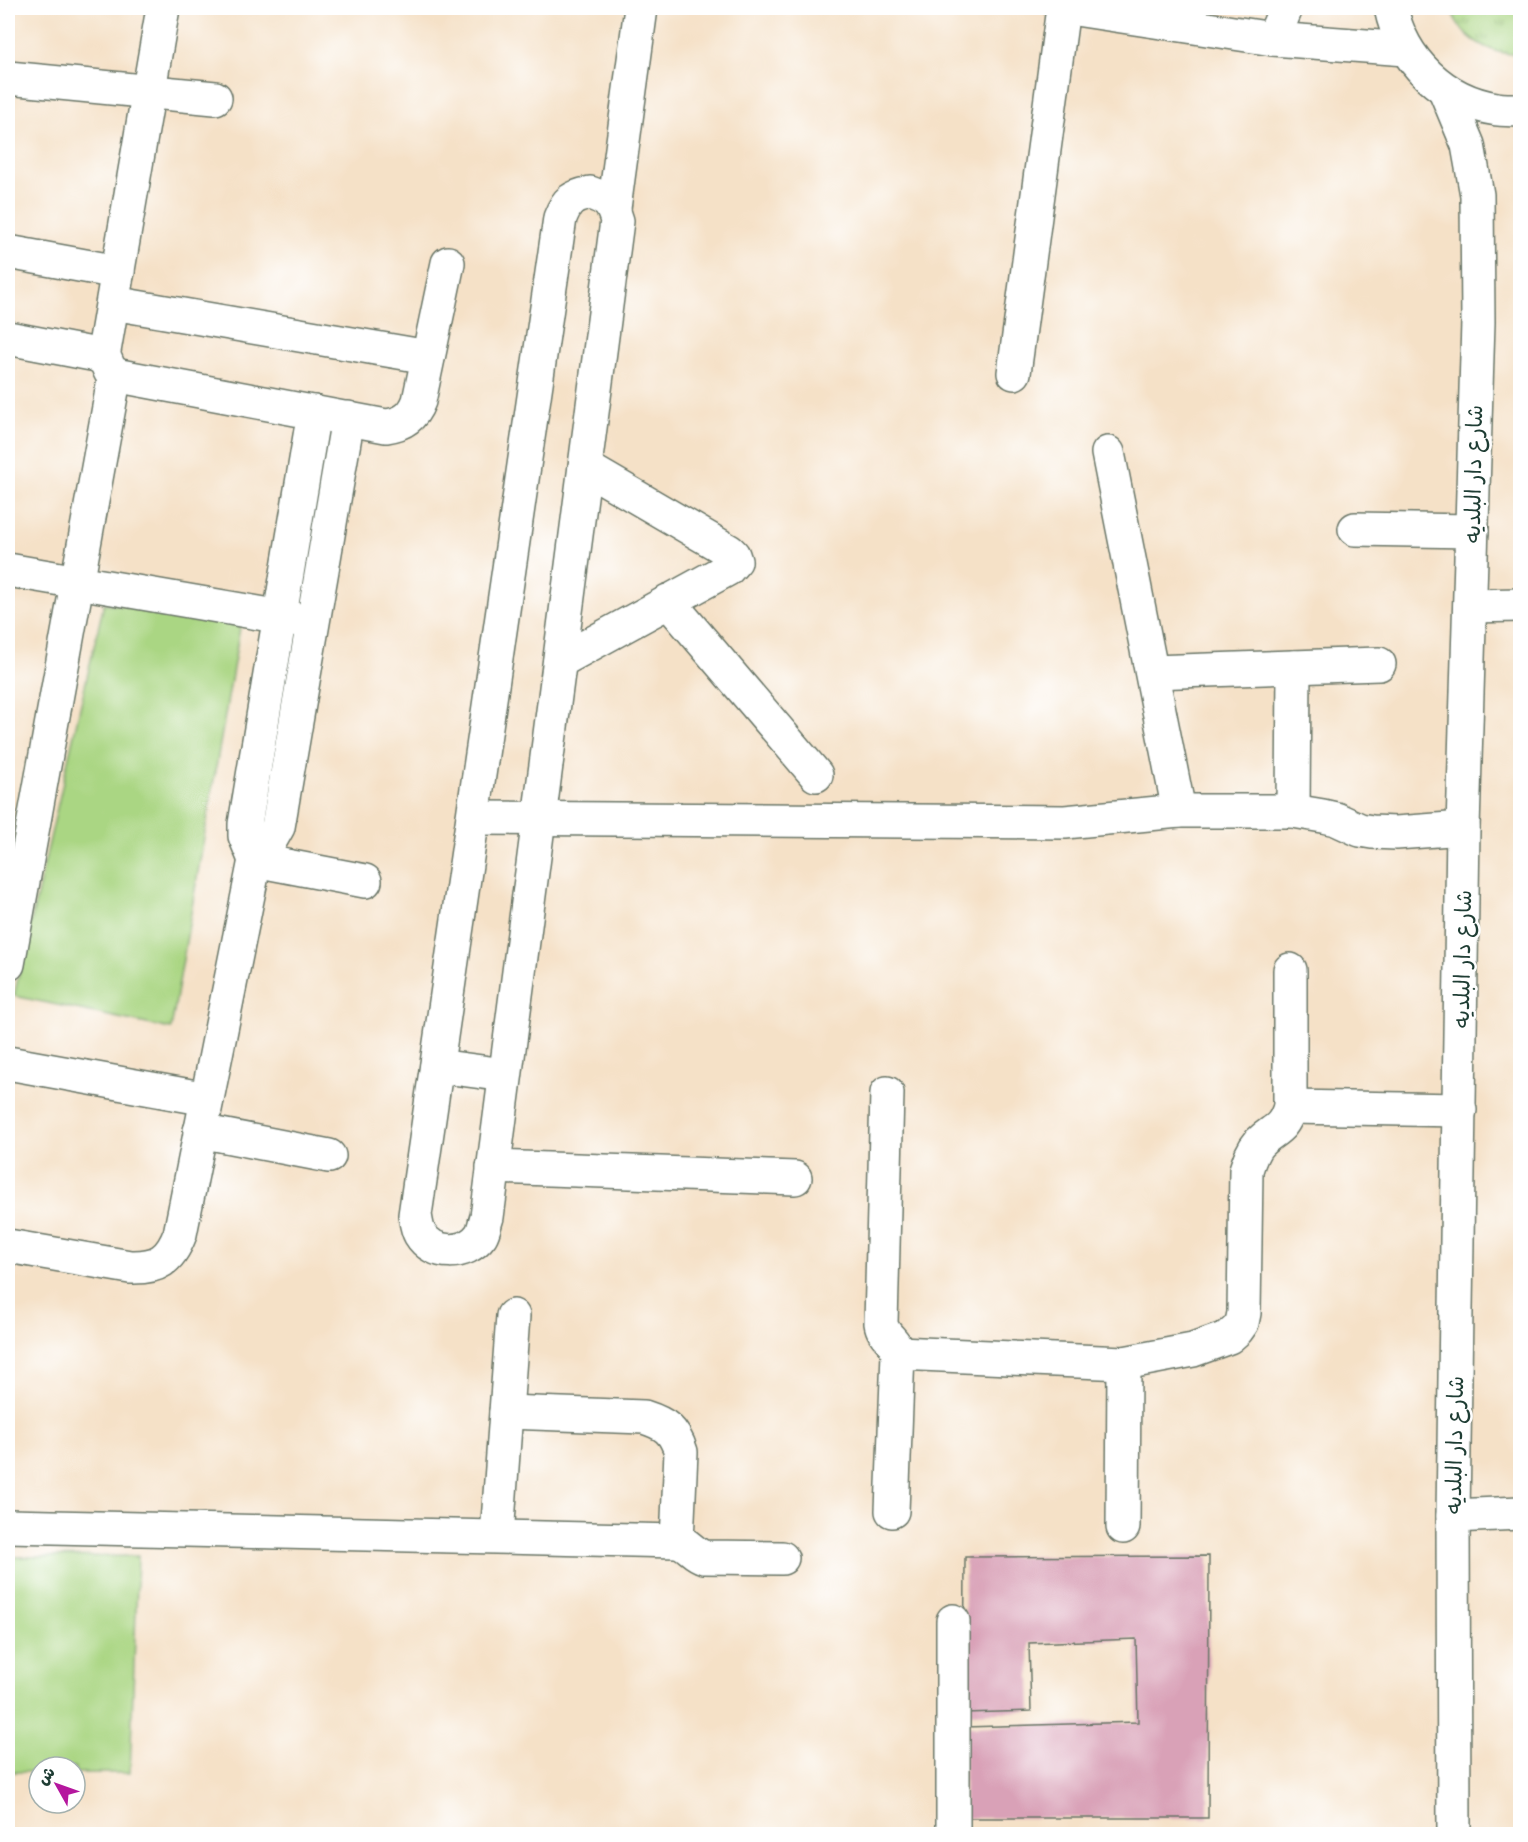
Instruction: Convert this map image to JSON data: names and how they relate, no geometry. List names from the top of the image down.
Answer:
{
  "streets": {
    "street": ["شارع دار البلديه"]
  },
  "north": "top left"
}
